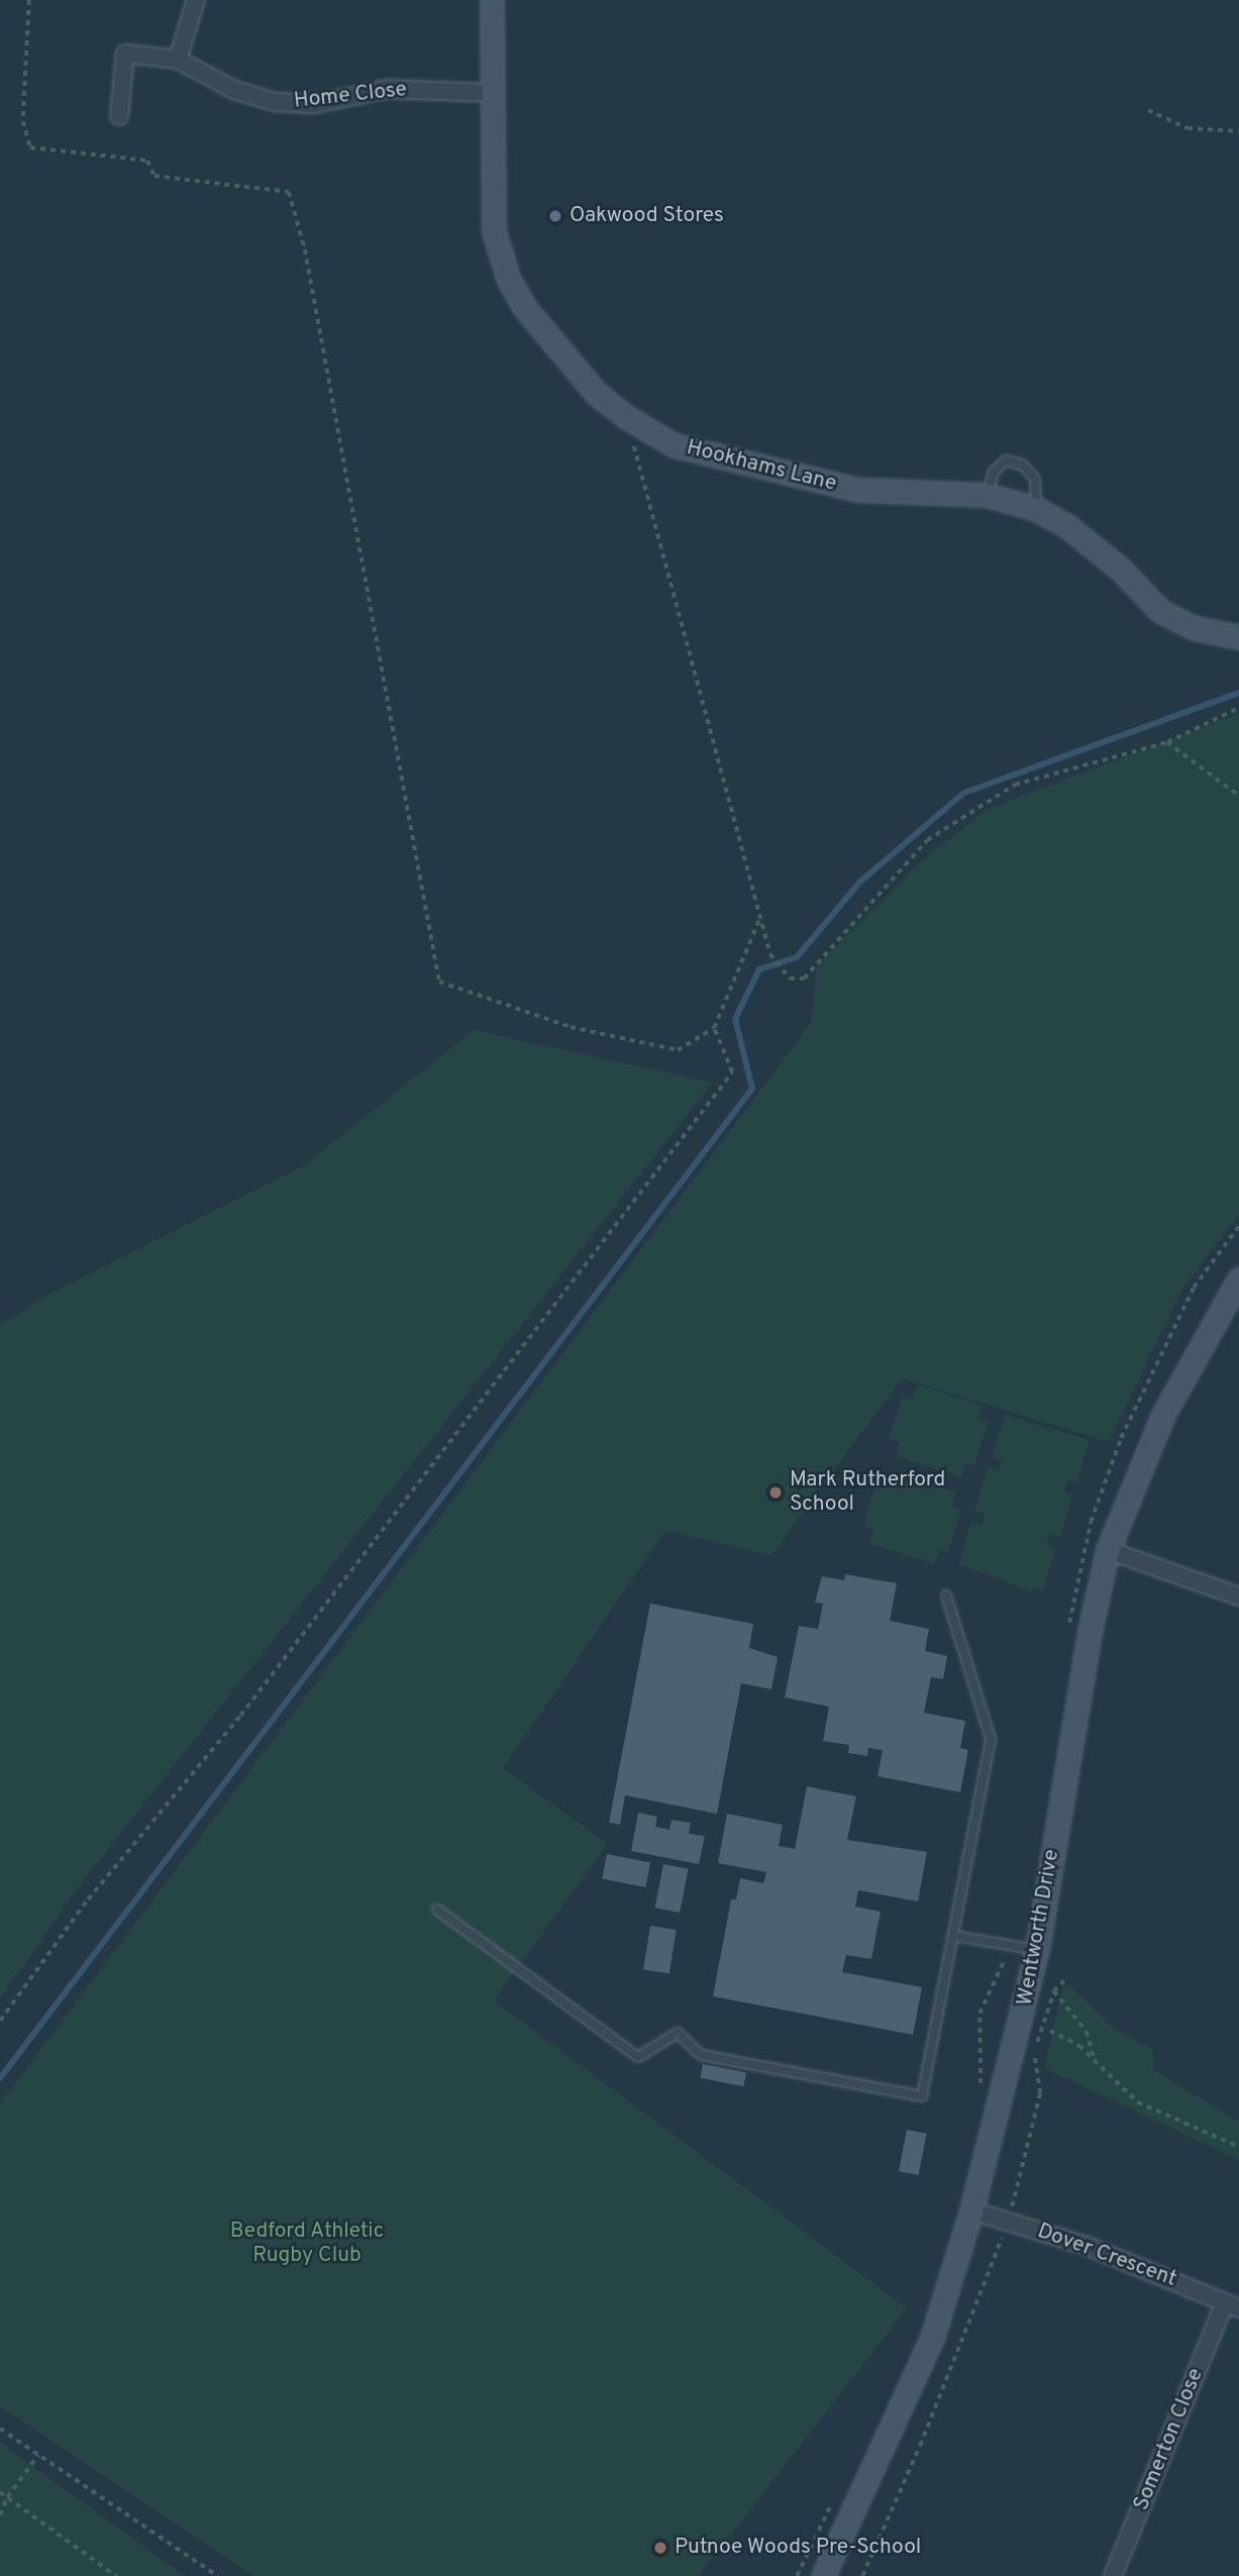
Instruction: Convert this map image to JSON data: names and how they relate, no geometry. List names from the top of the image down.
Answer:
{
  "streets": {
    "street": [
      "Home Close",
      "Hookhams Lane",
      "Wentworth Drive",
      "Dover Crescent",
      "Somerton Close"
    ]
  },
  "crossings": [
    ["Home Close", "Hookhams Lane"],
    ["Wentworth Drive", "Dover Crescent"],
    ["Dover Crescent", "Somerton Close"]
  ],
  "parks": ["Bedford Athletic Rugby Club"],
  "places": ["Oakwood Stores", "Mark Rutherford School", "Putnoe Woods Pre-School"]
}
